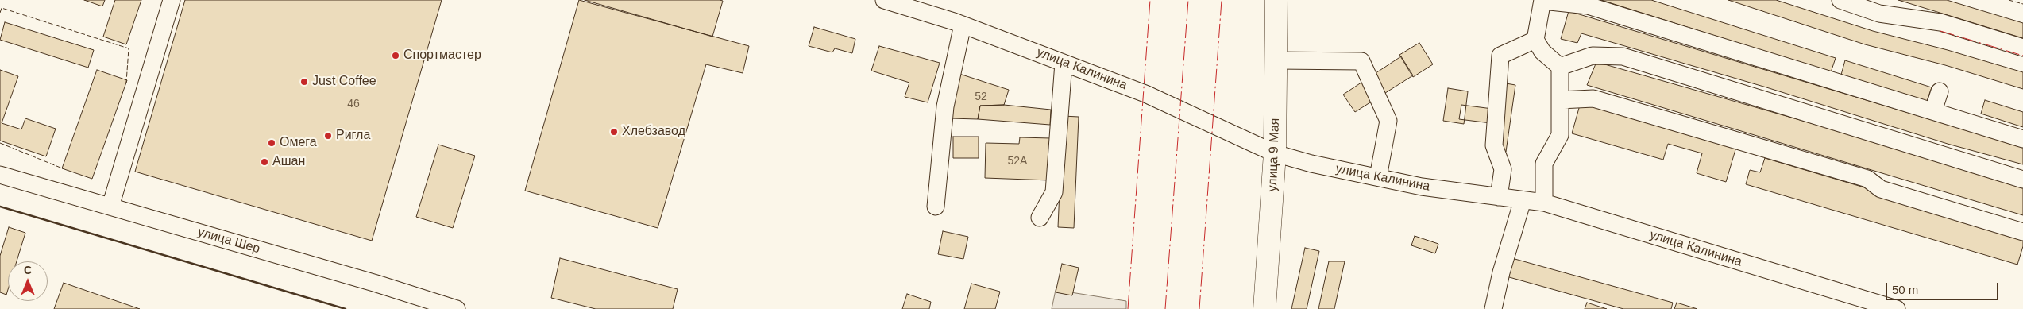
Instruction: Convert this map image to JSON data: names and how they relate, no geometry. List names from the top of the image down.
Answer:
{
  "streets": {
    "main road": ["улица 9 Мая"],
    "street": ["улица Калинина", "улица Шер"]
  },
  "crossings": [
    ["улица Калинина", "улица 9 Мая"]
  ],
  "places": [
    "Спортмастер",
    "Just Coffee",
    "Хлебзавод",
    "Ригла",
    "Омега",
    "Ашан"
  ],
  "house_numbers": ["52", "46", "52А"],
  "scale_bar": "50 m",
  "north": "top"
}
